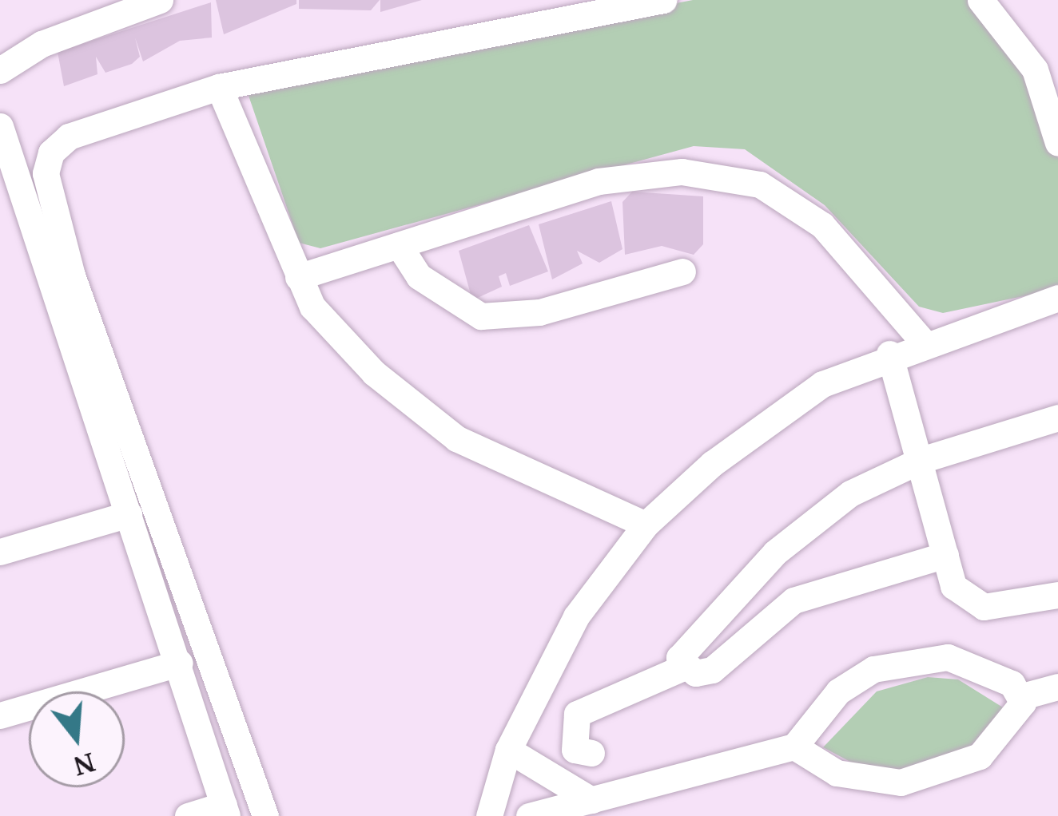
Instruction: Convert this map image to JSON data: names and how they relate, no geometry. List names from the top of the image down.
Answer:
{
  "north": "bottom"
}
